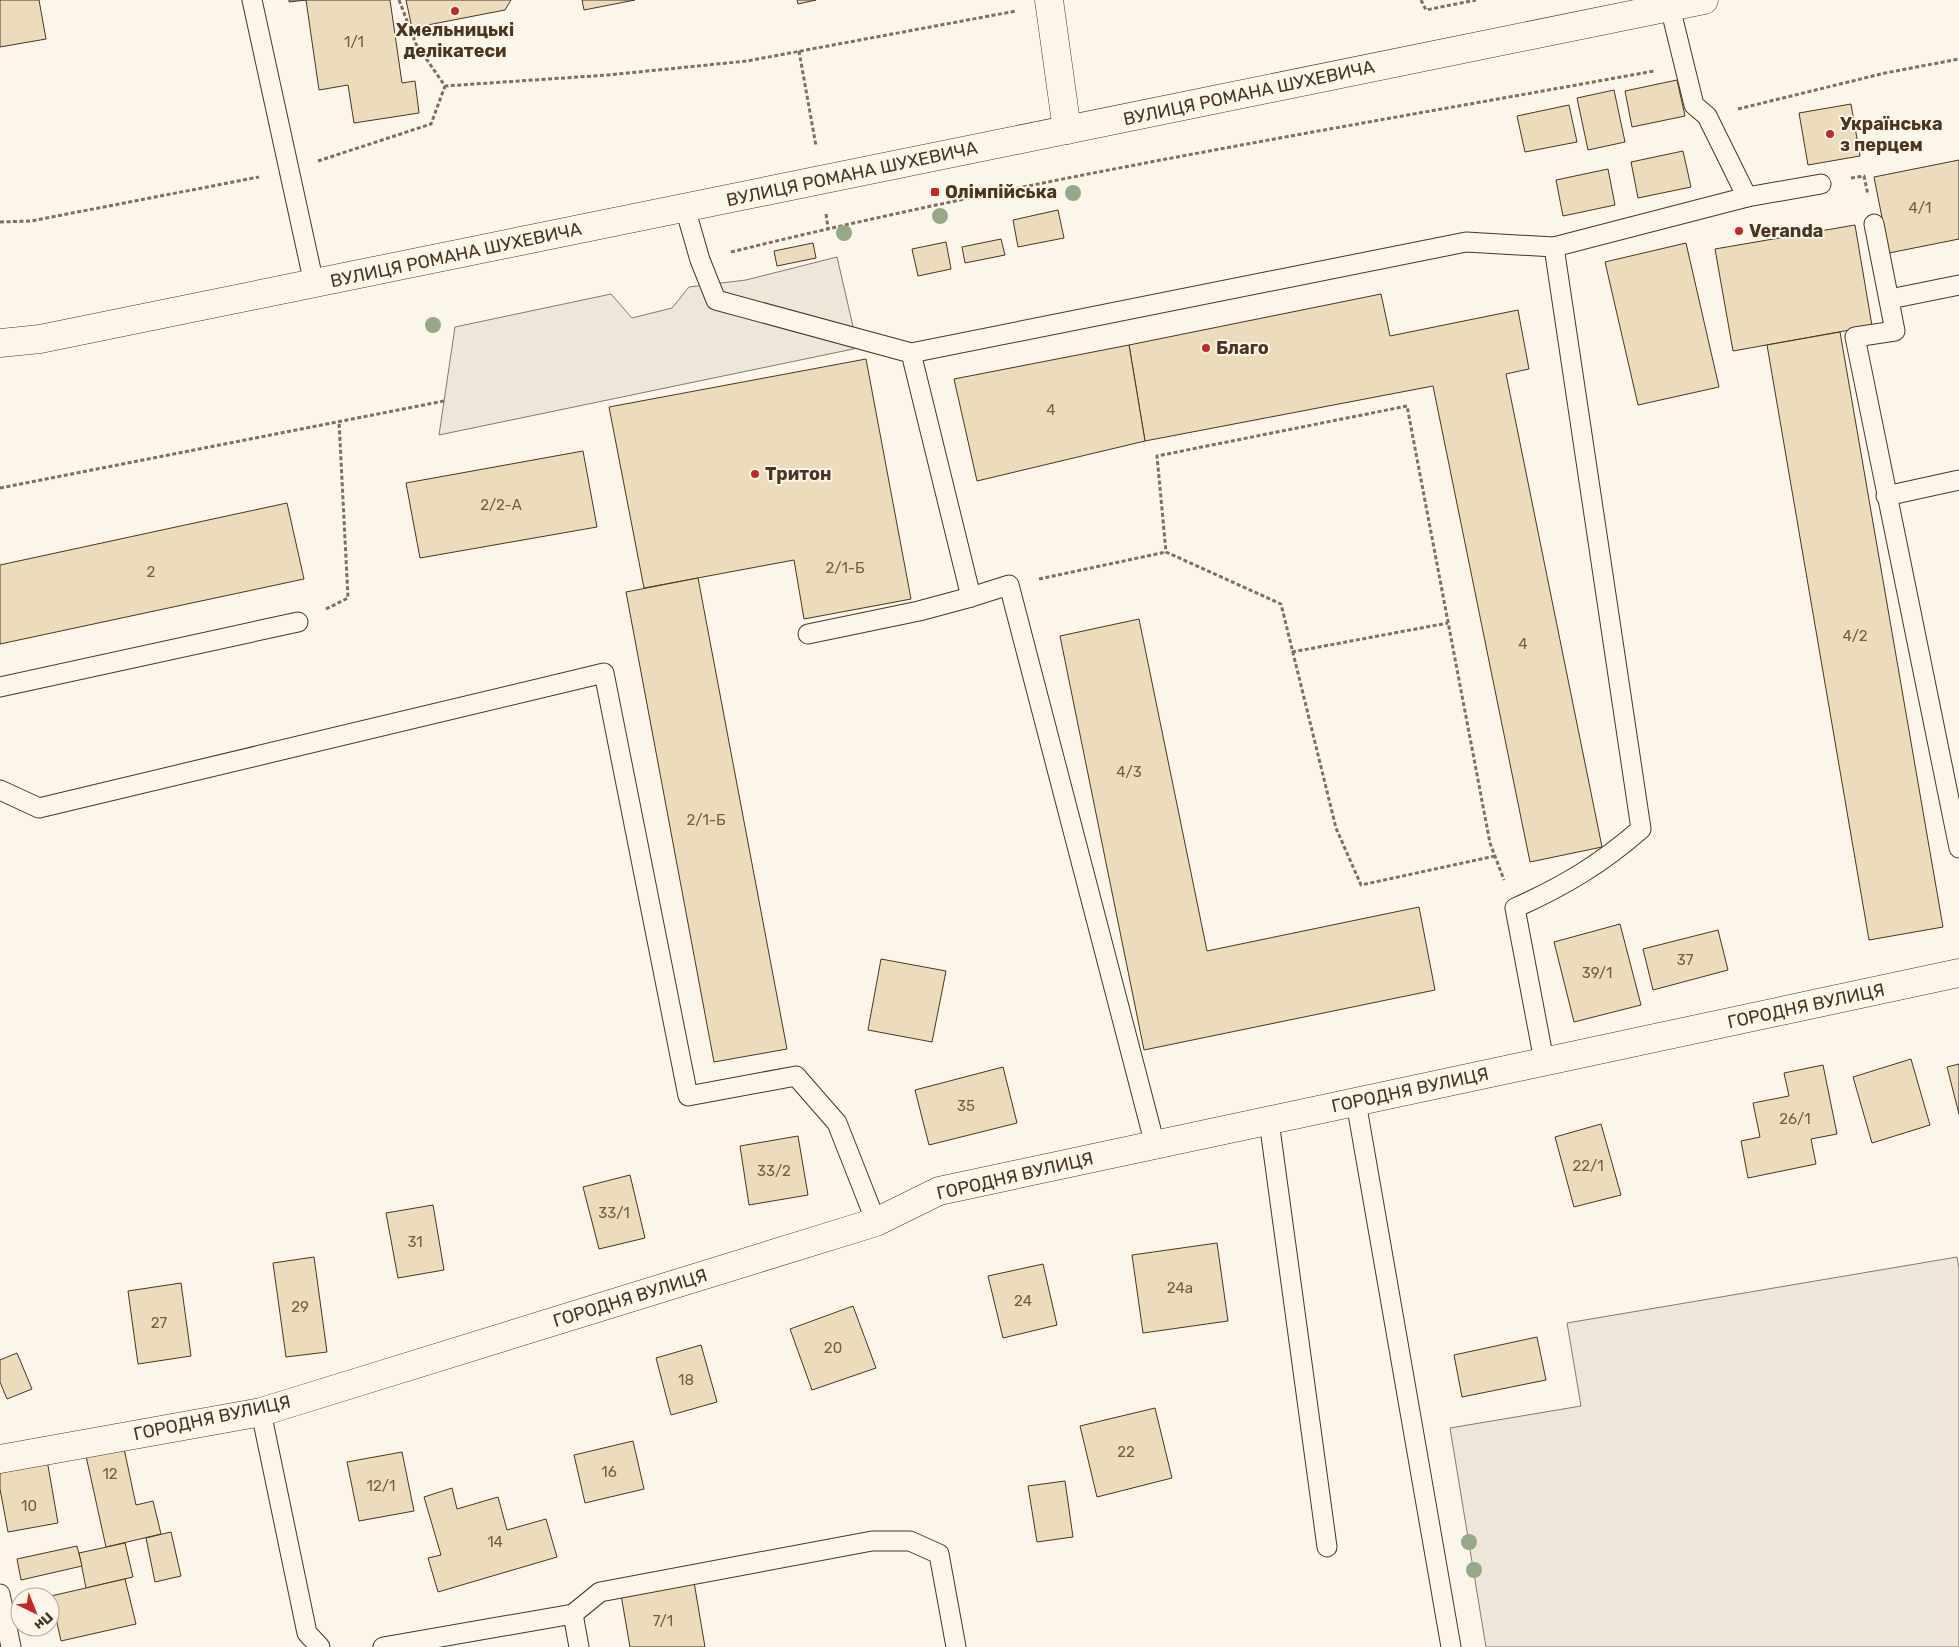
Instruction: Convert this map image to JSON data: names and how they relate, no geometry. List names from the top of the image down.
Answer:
{
  "streets": {
    "street": ["ВУЛИЦЯ РОМАНА ШУХЕВИЧА", "ГОРОДНЯ ВУЛИЦЯ"]
  },
  "places": {
    "other": [
      "Хмельницькі делікатеси",
      "Українська з перцем",
      "Veranda",
      "Благо",
      "Тритон"
    ],
    "transit": ["Олiмпiйська"]
  },
  "house_numbers": [
    "1/1",
    "4/1",
    "4",
    "2/2-А",
    "2/1-Б",
    "2",
    "4/2",
    "4",
    "4/3",
    "2/1-Б",
    "37",
    "39/1",
    "35",
    "26/1",
    "22/1",
    "33/2",
    "33/1",
    "31",
    "24а",
    "24",
    "29",
    "27",
    "20",
    "18",
    "22",
    "16",
    "12",
    "12/1",
    "10",
    "14",
    "7/1"
  ],
  "north": "bottom right"
}
